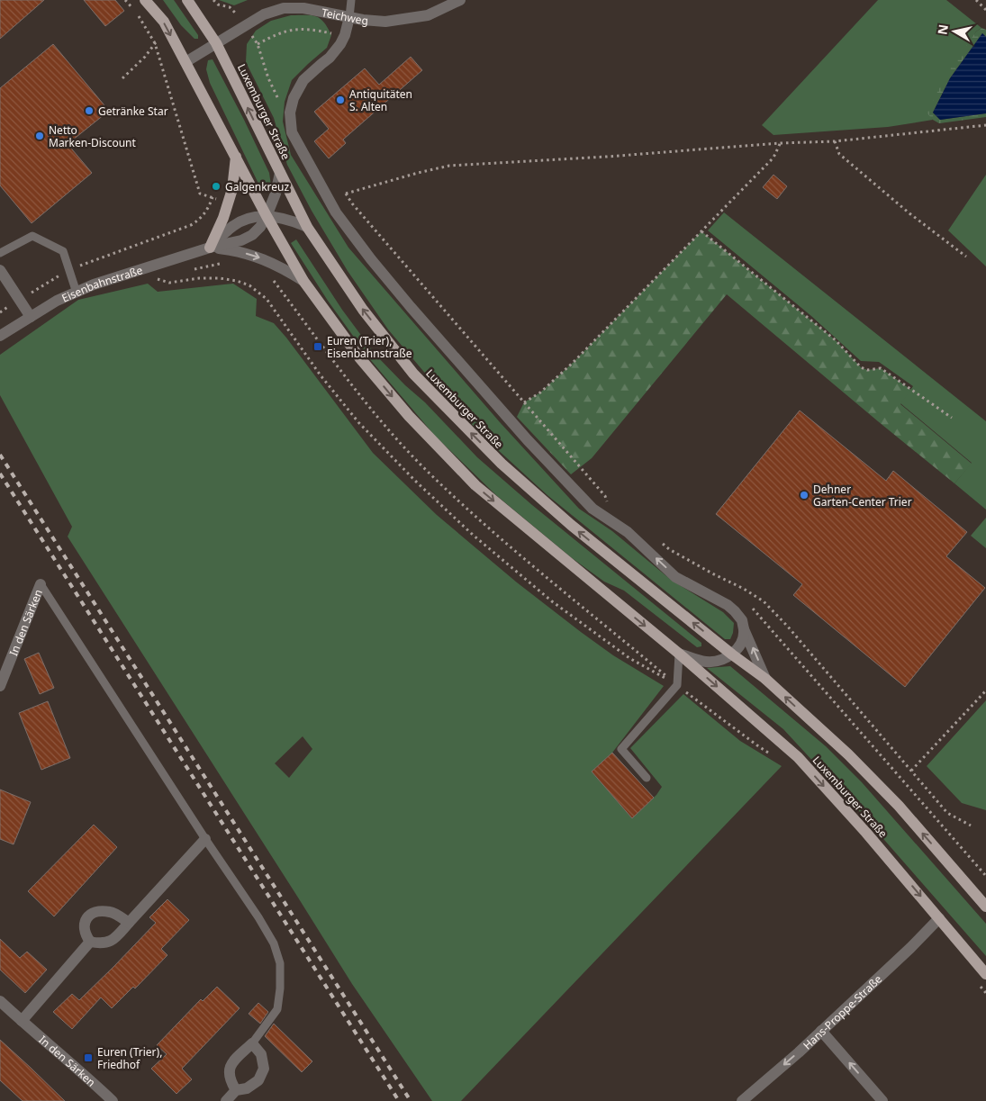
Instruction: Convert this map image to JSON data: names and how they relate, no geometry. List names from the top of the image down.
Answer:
{
  "streets": {
    "main road": ["Luxemburger Straße"],
    "street": [
      "Teichweg",
      "Eisenbahnstraße",
      "In den Särken",
      "Hans-Proppe-Straße"
    ]
  },
  "crossings": [
    ["Teichweg", "Luxemburger Straße"],
    ["Luxemburger Straße", "Eisenbahnstraße"],
    ["Luxemburger Straße", "Hans-Proppe-Straße"]
  ],
  "one_way": ["Hans-Proppe-Straße"],
  "places": {
    "other": [
      "Antiquitäten S. Alten",
      "Getränke Star",
      "Netto Marken-Discount",
      "Galgenkreuz",
      "Dehner Garten-Center Trier"
    ],
    "transit": ["Euren (Trier), Eisenbahnstraße", "Euren (Trier), Friedhof"]
  },
  "north": "left"
}
